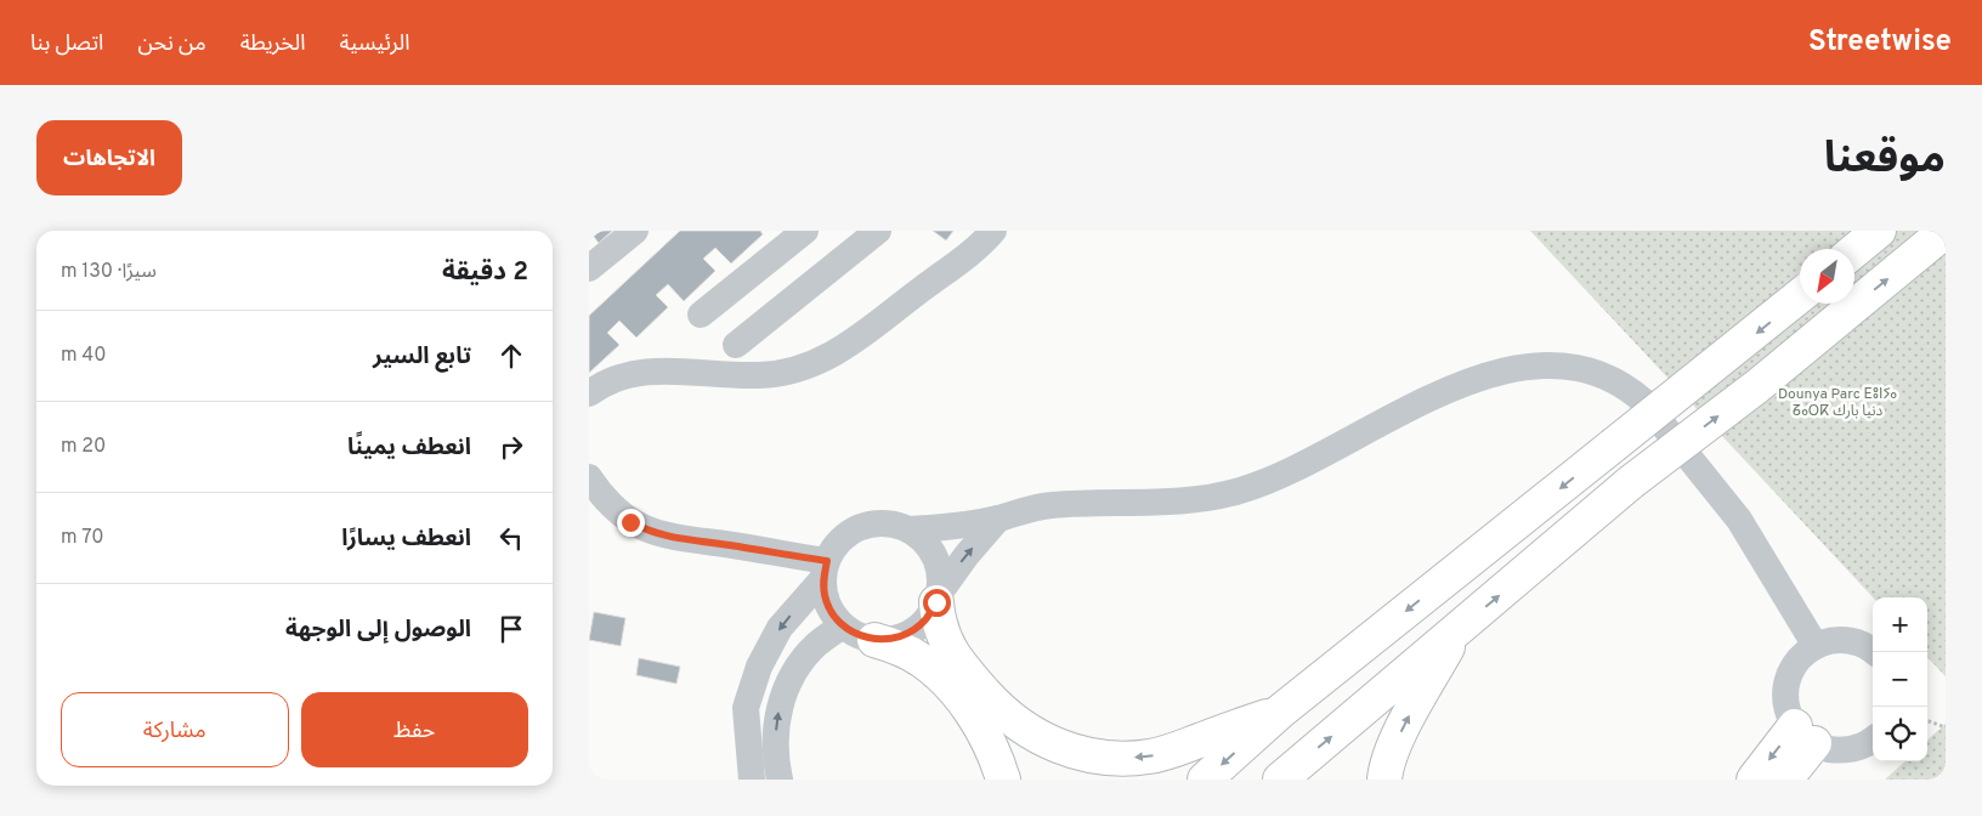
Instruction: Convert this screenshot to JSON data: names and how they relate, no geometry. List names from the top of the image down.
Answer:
{
  "parks": ["Dounya Parc ⴹⵓⵏⵢⴰ ⵒⴰⵔⴽ دنيا بارك"],
  "north": "bottom left",
  "page": {
    "header": "Streetwise",
    "nav": [
      "الرئيسية",
      "الخريطة",
      "من نحن",
      "اتصل بنا"
    ],
    "title": "موقعنا",
    "buttons": [
      "الاتجاهات",
      ["حفظ", "مشاركة"]
    ],
    "heading": ["2 دقيقة", "سيرًا · 130 m"],
    "list": [
      ["تابع السير", "40 m"],
      ["انعطف يمينًا", "20 m"],
      ["انعطف يسارًا", "70 m"],
      "الوصول إلى الوجهة"
    ],
    "map_buttons": ["+", "−"]
  }
}
